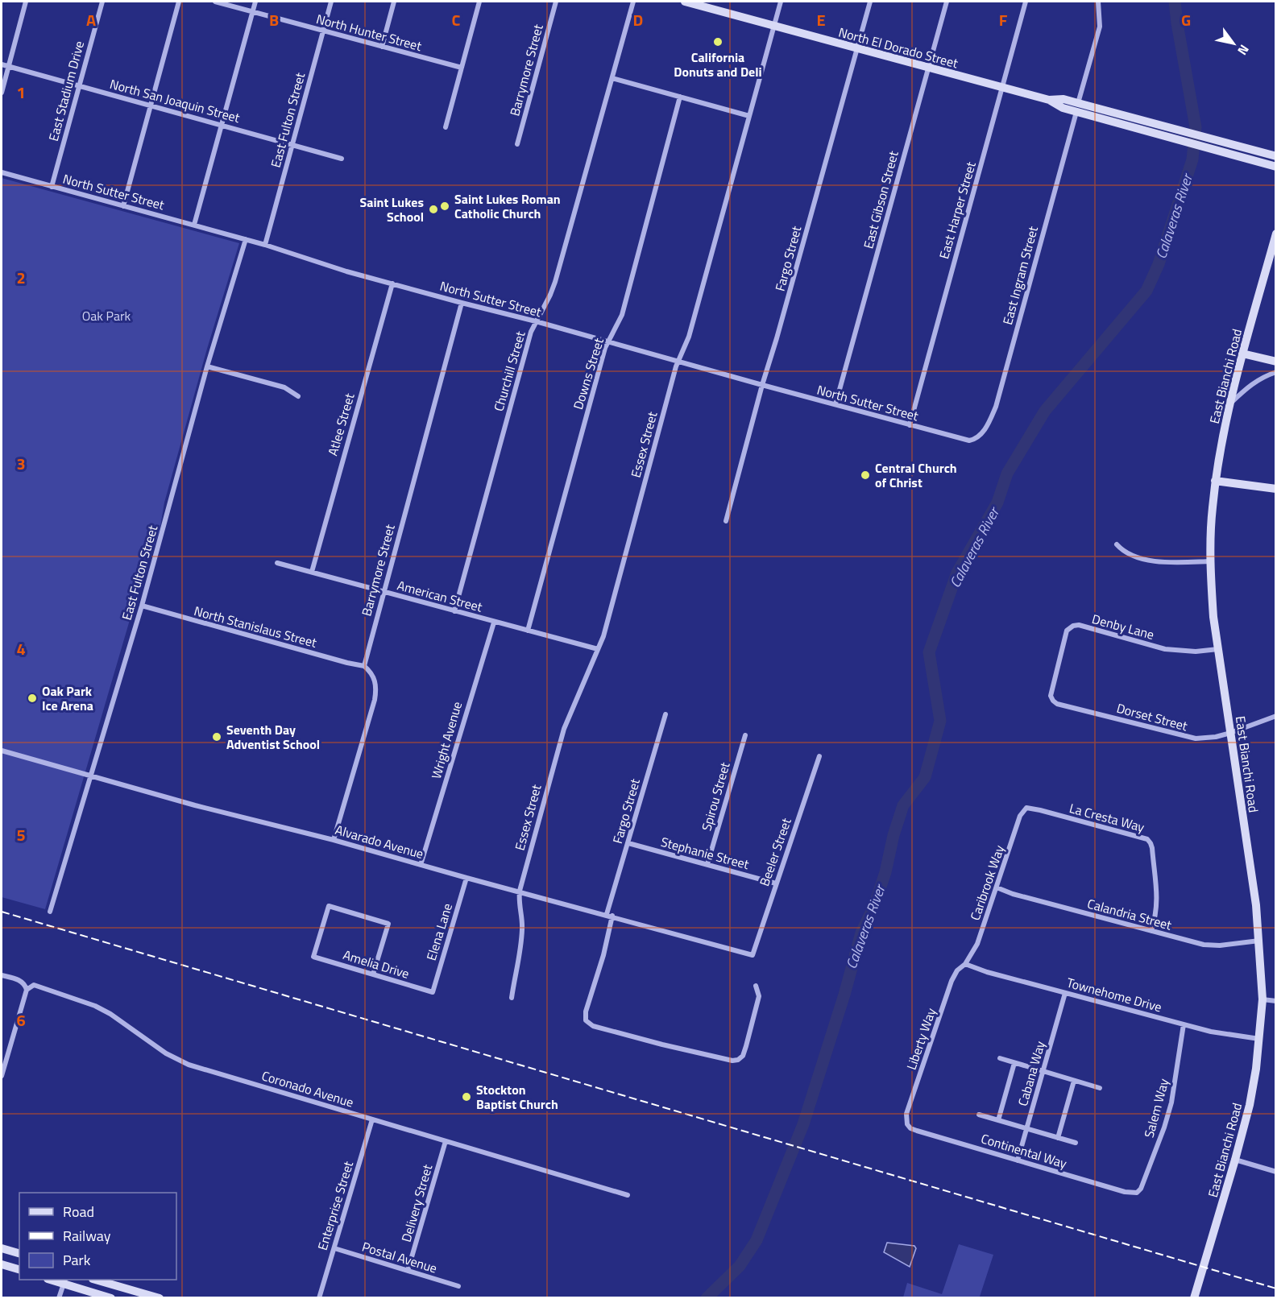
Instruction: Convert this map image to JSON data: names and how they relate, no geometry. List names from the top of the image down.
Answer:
{
  "streets": {
    "street": [
      "North Hunter Street",
      "North El Dorado Street",
      "Barrymore Street",
      "East Stadium Drive",
      "North San Joaquin Street",
      "East Fulton Street",
      "North Sutter Street",
      "East Gibson Street",
      "East Harper Street",
      "Fargo Street",
      "East Ingram Street",
      "Churchill Street",
      "Downs Street",
      "East Bianchi Road",
      "Atlee Street",
      "Essex Street",
      "American Street",
      "North Stanislaus Street",
      "Denby Lane",
      "Dorset Street",
      "Wright Avenue",
      "Spirou Street",
      "La Cresta Way",
      "Alvarado Avenue",
      "Beeler Street",
      "Stephanie Street",
      "Caribrook Way",
      "Calandria Street",
      "Elena Lane",
      "Amelia Drive",
      "Townehome Drive",
      "Liberty Way",
      "Cabana Way",
      "Coronado Avenue",
      "Salem Way",
      "Continental Way",
      "Delivery Street",
      "Enterprise Street",
      "Postal Avenue"
    ]
  },
  "crossings": [
    ["North Hunter Street", "East Fulton Street"],
    ["North El Dorado Street", "East Gibson Street"],
    ["North El Dorado Street", "East Harper Street"],
    ["North El Dorado Street", "Fargo Street"],
    ["North El Dorado Street", "East Ingram Street"],
    ["North El Dorado Street", "Essex Street"],
    ["Barrymore Street", "North Sutter Street"],
    ["Barrymore Street", "American Street"],
    ["Barrymore Street", "North Stanislaus Street"],
    ["East Stadium Drive", "North San Joaquin Street"],
    ["East Stadium Drive", "North Sutter Street"],
    ["North San Joaquin Street", "East Fulton Street"],
    ["East Fulton Street", "North Sutter Street"],
    ["East Fulton Street", "North Stanislaus Street"],
    ["East Fulton Street", "Alvarado Avenue"],
    ["North Sutter Street", "East Gibson Street"],
    ["North Sutter Street", "East Harper Street"],
    ["North Sutter Street", "Fargo Street"],
    ["North Sutter Street", "East Ingram Street"],
    ["North Sutter Street", "Churchill Street"],
    ["North Sutter Street", "Downs Street"],
    ["North Sutter Street", "Atlee Street"],
    ["North Sutter Street", "Essex Street"],
    ["Fargo Street", "Alvarado Avenue"],
    ["Fargo Street", "Stephanie Street"],
    ["Churchill Street", "American Street"],
    ["Downs Street", "American Street"],
    ["East Bianchi Road", "Denby Lane"],
    ["East Bianchi Road", "Dorset Street"],
    ["East Bianchi Road", "Calandria Street"],
    ["East Bianchi Road", "Townehome Drive"],
    ["Atlee Street", "American Street"],
    ["Essex Street", "American Street"],
    ["Essex Street", "Alvarado Avenue"],
    ["American Street", "Wright Avenue"],
    ["Denby Lane", "Dorset Street"],
    ["Wright Avenue", "Alvarado Avenue"],
    ["Spirou Street", "Stephanie Street"],
    ["La Cresta Way", "Caribrook Way"],
    ["La Cresta Way", "Calandria Street"],
    ["Alvarado Avenue", "Beeler Street"],
    ["Alvarado Avenue", "Elena Lane"],
    ["Beeler Street", "Stephanie Street"],
    ["Caribrook Way", "Calandria Street"],
    ["Caribrook Way", "Townehome Drive"],
    ["Caribrook Way", "Liberty Way"],
    ["Elena Lane", "Amelia Drive"],
    ["Townehome Drive", "Liberty Way"],
    ["Townehome Drive", "Cabana Way"],
    ["Townehome Drive", "Salem Way"],
    ["Liberty Way", "Continental Way"],
    ["Cabana Way", "Continental Way"],
    ["Coronado Avenue", "Delivery Street"],
    ["Coronado Avenue", "Enterprise Street"],
    ["Salem Way", "Continental Way"],
    ["Delivery Street", "Postal Avenue"],
    ["Enterprise Street", "Postal Avenue"]
  ],
  "water": ["Calaveras River"],
  "parks": ["Oak Park"],
  "places": [
    "California Donuts and Deli",
    "Saint Lukes Roman Catholic Church",
    "Saint Lukes School",
    "Central Church of Christ",
    "Oak Park Ice Arena",
    "Seventh Day Adventist School",
    "Stockton Baptist Church"
  ],
  "legend": ["Road", "Railway", "Park"],
  "north": "bottom right",
  "grid": {
    "columns": [
      "A",
      "B",
      "C",
      "D",
      "E",
      "F",
      "G"
    ],
    "rows": [
      "1",
      "2",
      "3",
      "4",
      "5",
      "6"
    ]
  }
}
